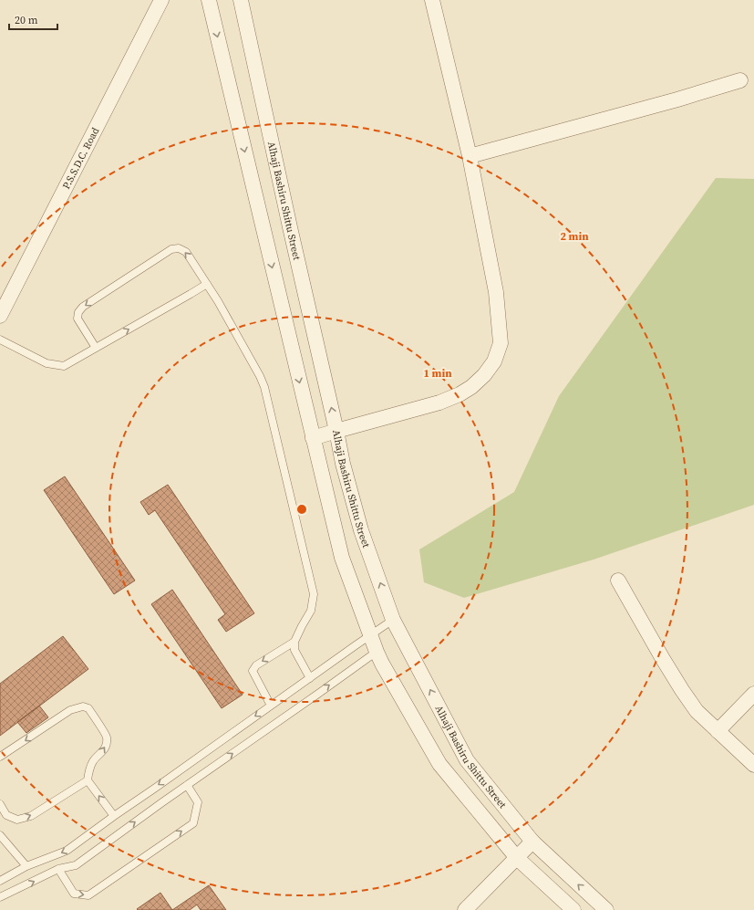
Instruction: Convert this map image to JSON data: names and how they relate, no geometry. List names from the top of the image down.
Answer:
{
  "streets": {
    "street": ["P.S.S.D.C. Road", "Alhaji Bashiru Shittu Street"]
  },
  "scale_bar": "20 m",
  "rings": ["2 min", "1 min"]
}
